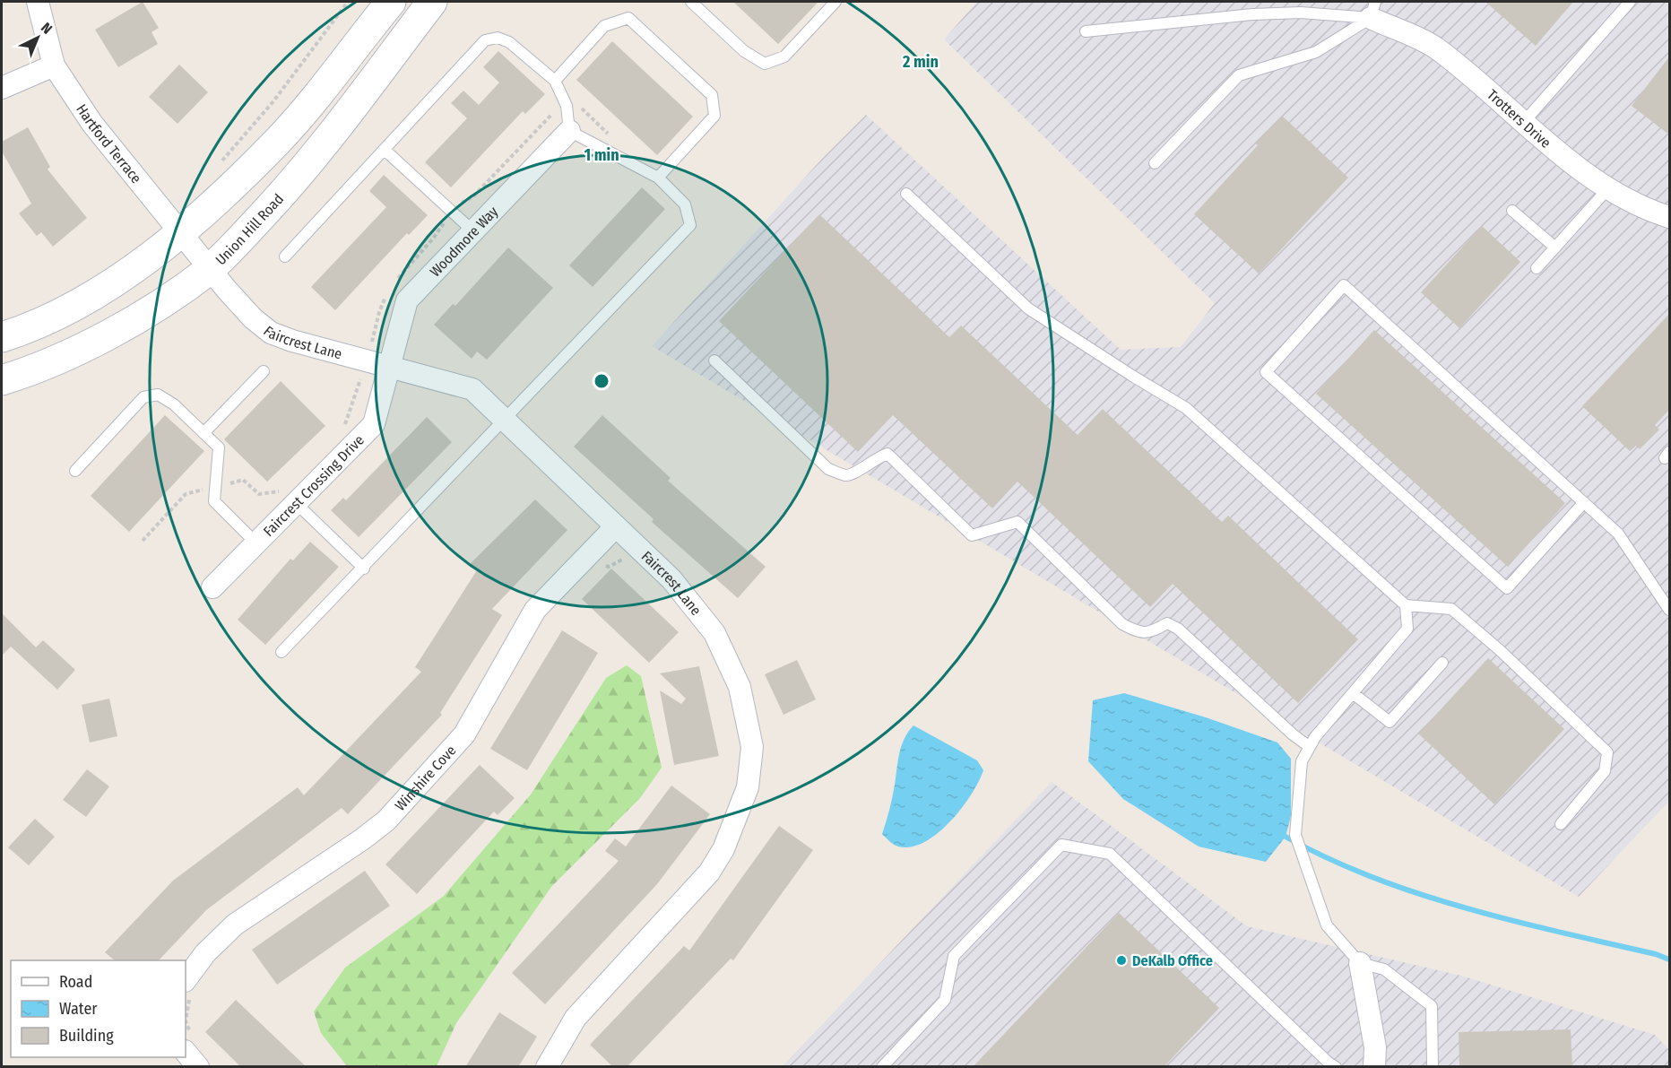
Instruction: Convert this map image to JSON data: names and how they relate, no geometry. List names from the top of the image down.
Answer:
{
  "streets": {
    "street": [
      "Trotters Drive",
      "Hartford Terrace",
      "Union Hill Road",
      "Woodmore Way",
      "Faircrest Lane",
      "Faircrest Crossing Drive",
      "Winshire Cove"
    ]
  },
  "crossings": [
    ["Hartford Terrace", "Union Hill Road"],
    ["Hartford Terrace", "Faircrest Lane"],
    ["Union Hill Road", "Faircrest Lane"],
    ["Woodmore Way", "Faircrest Lane"],
    ["Woodmore Way", "Faircrest Crossing Drive"],
    ["Faircrest Lane", "Faircrest Crossing Drive"],
    ["Faircrest Lane", "Winshire Cove"]
  ],
  "places": ["DeKalb Office"],
  "legend": ["Road", "Water", "Building"],
  "north": "top right",
  "rings": ["2 min", "1 min"]
}
